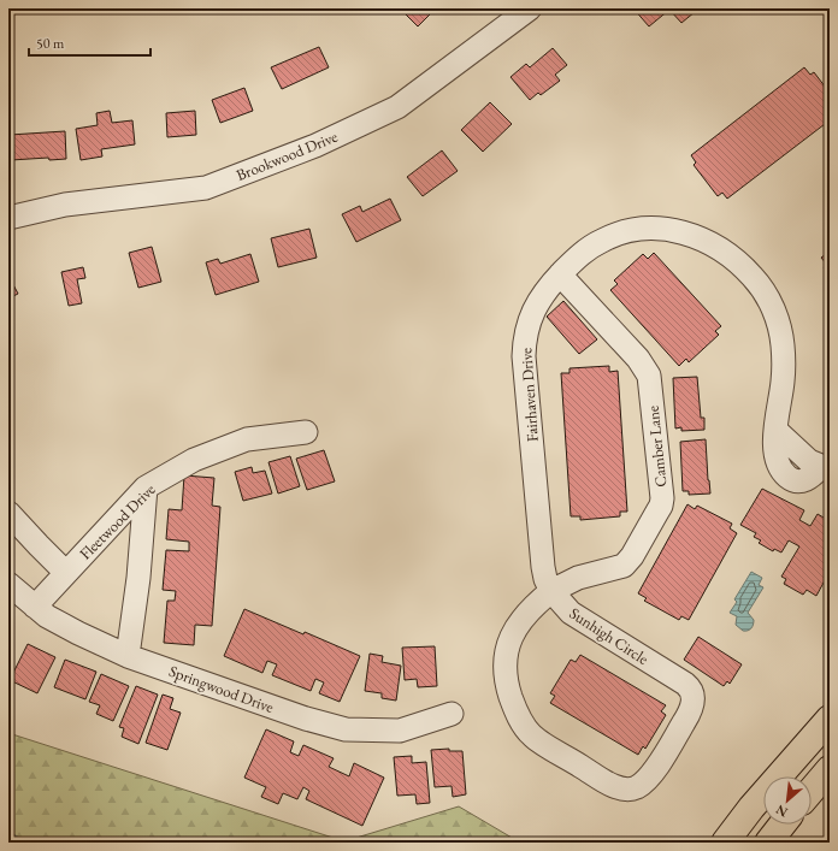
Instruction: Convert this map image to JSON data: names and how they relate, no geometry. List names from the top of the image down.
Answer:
{
  "streets": {
    "street": [
      "Brookwood Drive",
      "Fairhaven Drive",
      "Camber Lane",
      "Fleetwood Drive",
      "Sunhigh Circle",
      "Springwood Drive"
    ]
  },
  "crossings": [
    ["Fairhaven Drive", "Camber Lane"],
    ["Fairhaven Drive", "Sunhigh Circle"],
    ["Camber Lane", "Sunhigh Circle"],
    ["Fleetwood Drive", "Springwood Drive"]
  ],
  "scale_bar": "50 m",
  "north": "bottom left"
}
